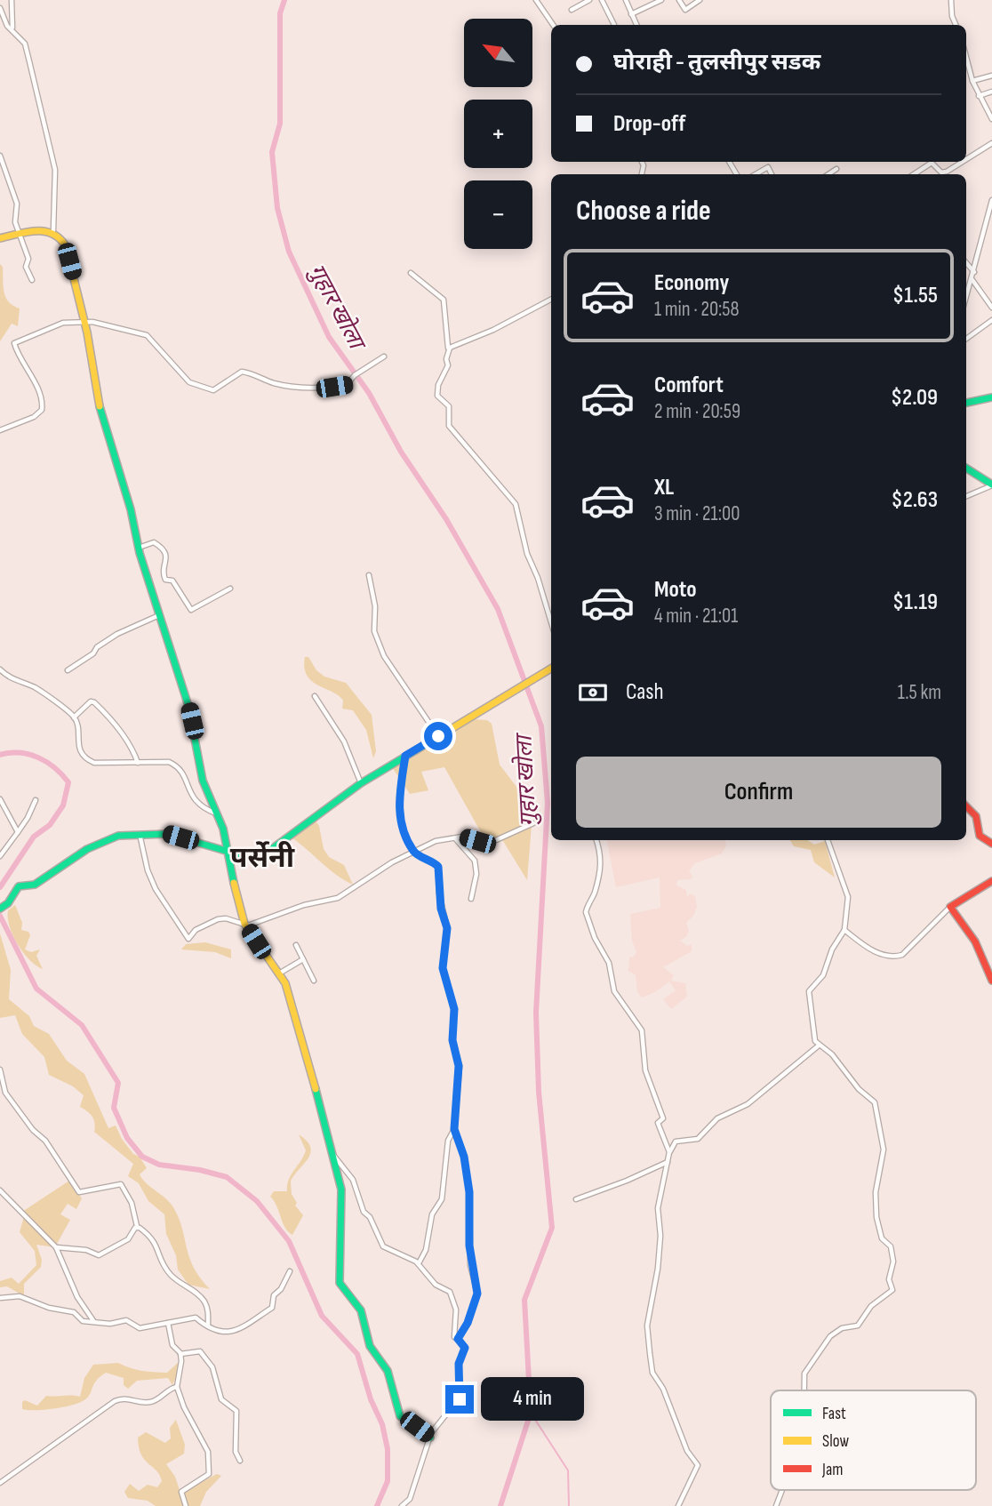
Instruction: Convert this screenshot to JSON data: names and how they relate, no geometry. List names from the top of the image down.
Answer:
{
  "districts": ["पर्सेनी"],
  "water": ["गुहार खोला"],
  "legend": ["Fast", "Slow", "Jam"],
  "north": "top left",
  "page": {
    "map_buttons": ["+", "−"],
    "banner": ["घोराही - तुलसीपुर सडक", "Drop-off"],
    "heading": "Choose a ride",
    "list": [
      {
        "name": "Economy",
        "note": "1 min · 20:58",
        "value": "$1.55"
      },
      {
        "name": "Comfort",
        "note": "2 min · 20:59",
        "value": "$2.09"
      },
      {
        "name": "XL",
        "note": "3 min · 21:00",
        "value": "$2.63"
      },
      {
        "name": "Moto",
        "note": "4 min · 21:01",
        "value": "$1.19"
      }
    ],
    "pay": ["Cash", "1.5 km"],
    "buttons": "Confirm",
    "bubble": "4 min"
  }
}
